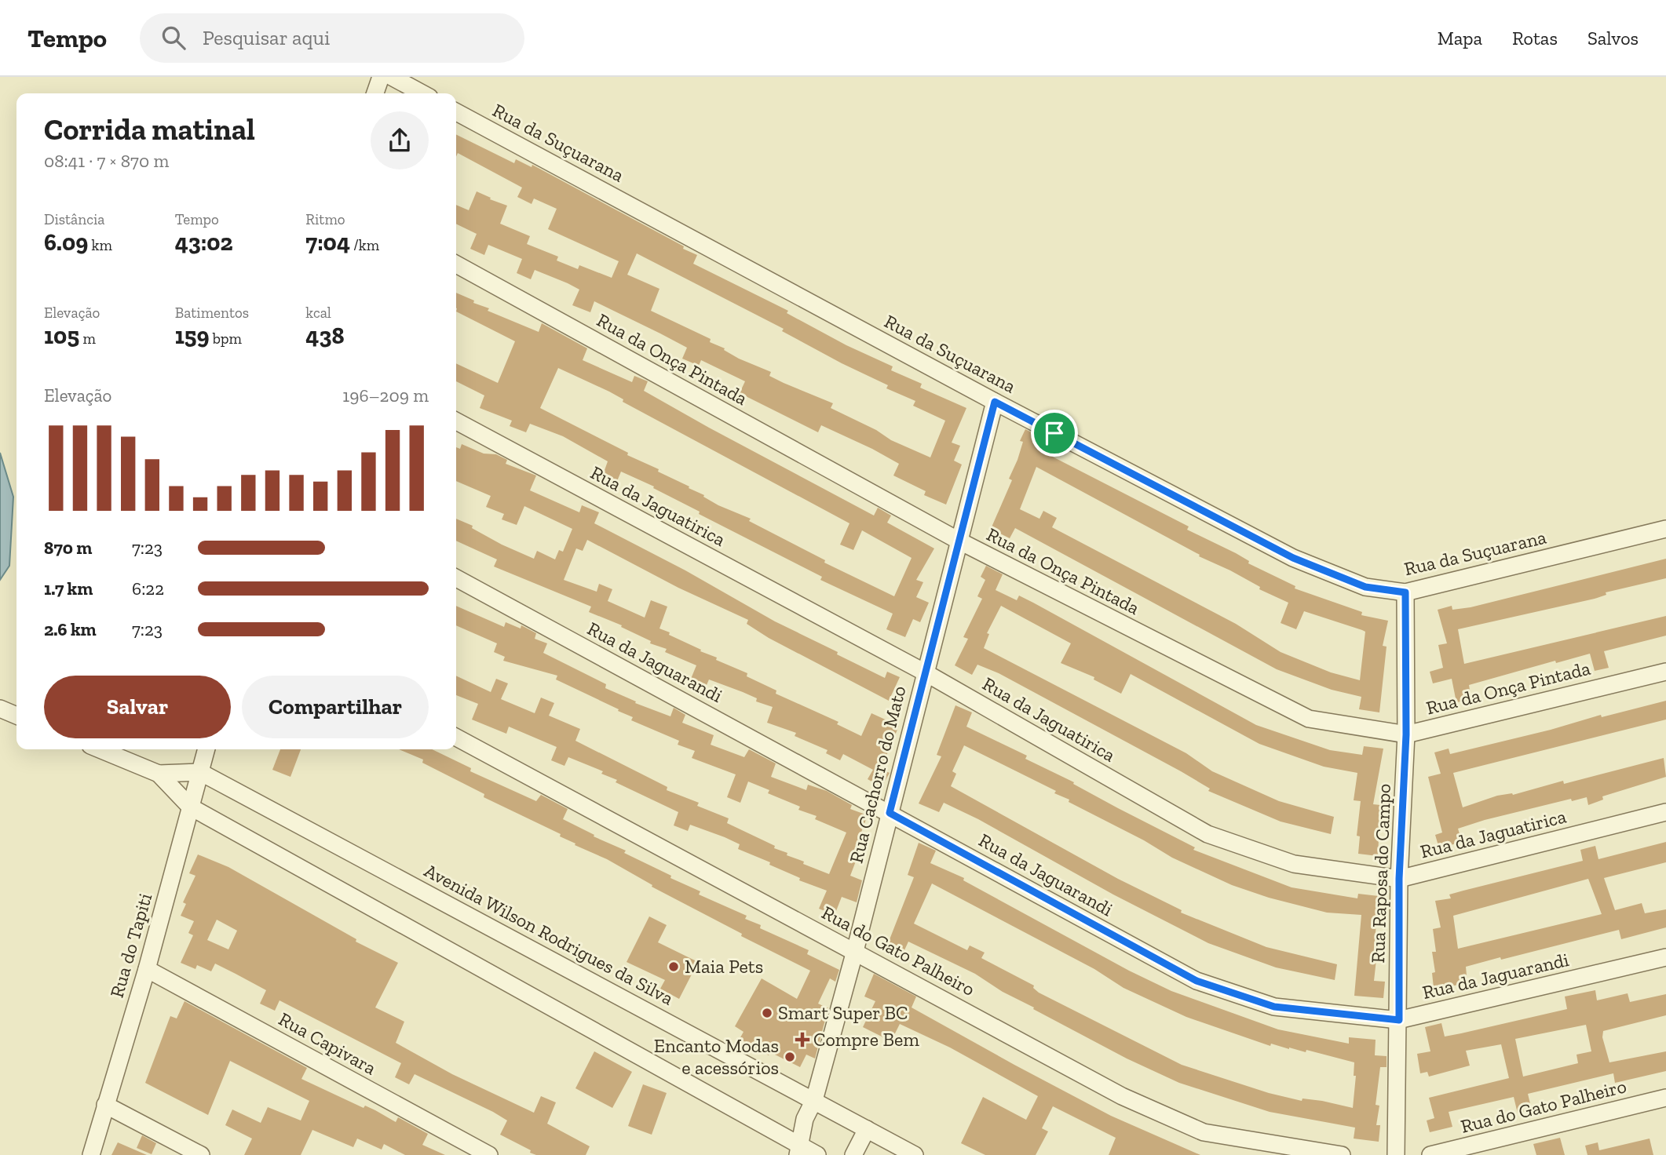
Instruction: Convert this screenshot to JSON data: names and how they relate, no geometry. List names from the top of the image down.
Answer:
{
  "streets": {
    "street": [
      "Rua da Suçuarana",
      "Rua da Onça Pintada",
      "Rua da Jaguatirica",
      "Rua da Jaguarandi",
      "Rua Cachorro do Mato",
      "Rua Raposa do Campo",
      "Avenida Wilson Rodrigues da Silva",
      "Rua do Tapiti",
      "Rua do Gato Palheiro",
      "Rua Capivara"
    ]
  },
  "crossings": [
    ["Rua da Suçuarana", "Rua Cachorro do Mato"],
    ["Rua da Suçuarana", "Rua Raposa do Campo"],
    ["Rua da Onça Pintada", "Rua Cachorro do Mato"],
    ["Rua da Onça Pintada", "Rua Raposa do Campo"],
    ["Rua da Jaguatirica", "Rua Cachorro do Mato"],
    ["Rua da Jaguatirica", "Rua Raposa do Campo"],
    ["Rua da Jaguarandi", "Rua Cachorro do Mato"],
    ["Rua da Jaguarandi", "Rua Raposa do Campo"],
    ["Rua Cachorro do Mato", "Avenida Wilson Rodrigues da Silva"],
    ["Rua Cachorro do Mato", "Rua do Gato Palheiro"],
    ["Avenida Wilson Rodrigues da Silva", "Rua do Tapiti"],
    ["Rua do Tapiti", "Rua Capivara"]
  ],
  "places": {
    "other": ["Maia Pets", "Smart Super BC", "Encanto Modas e acessórios"],
    "health": ["Compre Bem"]
  },
  "page": {
    "header": "Tempo",
    "search": "Pesquisar aqui",
    "nav": ["Mapa", "Rotas", "Salvos"],
    "heading": ["Corrida matinal", "08:41 · 7 × 870 m"],
    "stats": [
      ["Distância", "6.09 km"],
      ["Tempo", "43:02"],
      ["Ritmo", "7:04 /km"],
      ["Elevação", "105 m"],
      ["Batimentos", "159 bpm"],
      ["kcal", "438"]
    ],
    "chart": ["Elevação", "196–209 m"],
    "list": [
      {
        "name": "870 m",
        "note": "7:23"
      },
      {
        "name": "1.7 km",
        "note": "6:22"
      },
      {
        "name": "2.6 km",
        "note": "7:23"
      }
    ],
    "buttons": ["Salvar", "Compartilhar"]
  }
}
